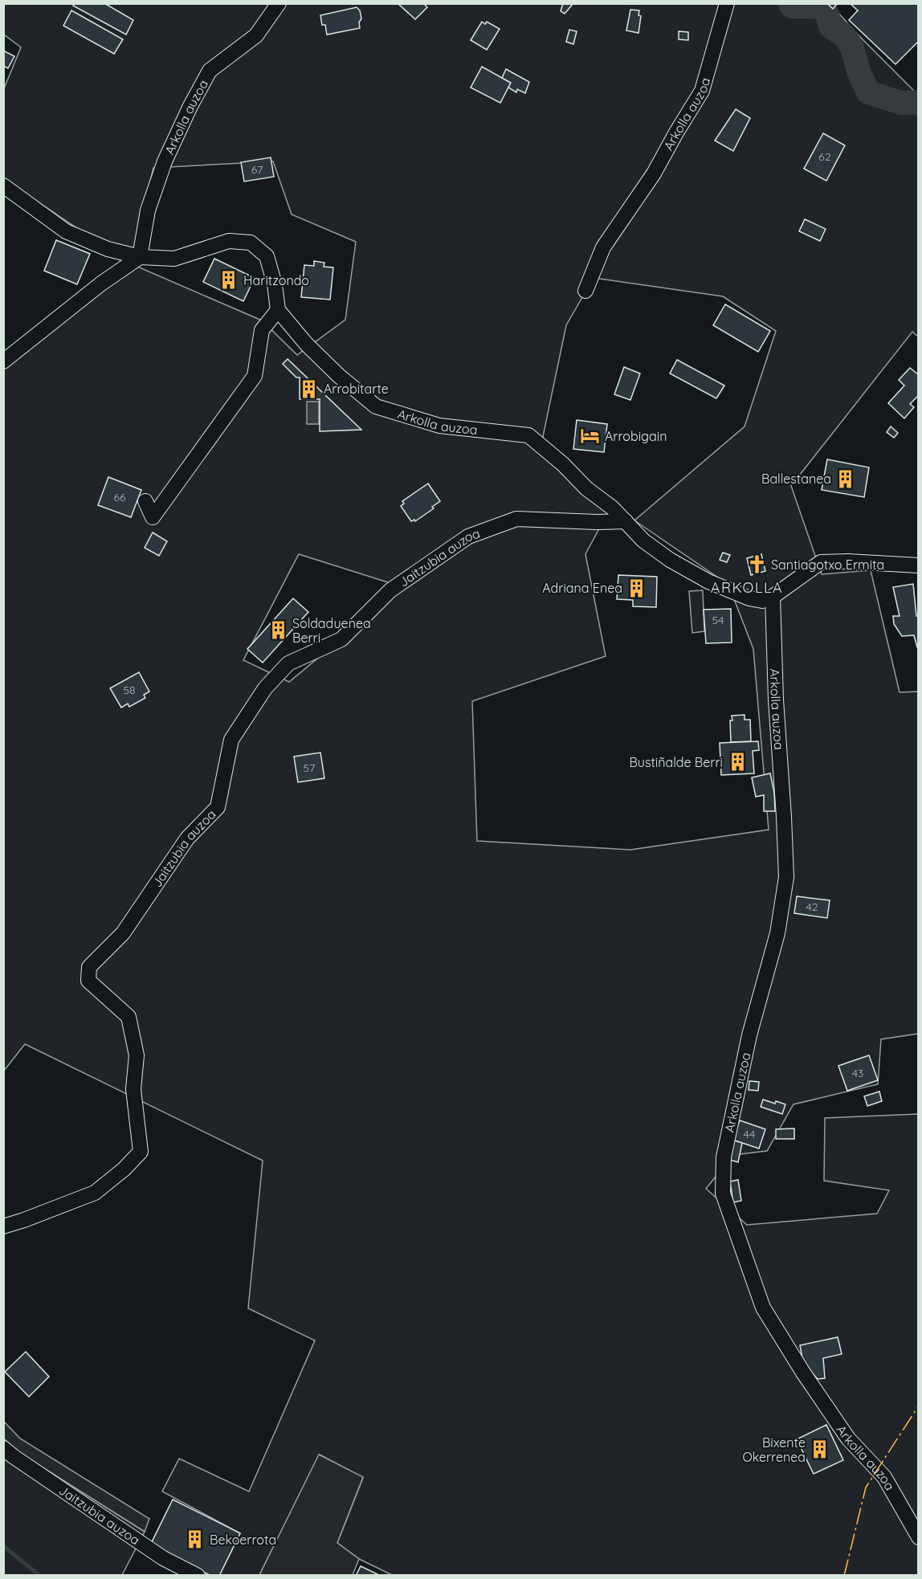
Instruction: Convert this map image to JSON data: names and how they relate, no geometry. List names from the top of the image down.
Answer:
{
  "streets": {
    "street": ["Arkolla auzoa", "Jaitzubia auzoa"]
  },
  "crossings": [
    ["Arkolla auzoa", "Jaitzubia auzoa"]
  ],
  "districts": ["ARKOLLA"],
  "places": {
    "building": [
      "Haritzondo",
      "Arrobitarte",
      "Ballestanea",
      "Adriana Enea",
      "Soldaduenea Berri",
      "Bustiñalde Berri",
      "Bixente Okerrenea",
      "Bekoerrota"
    ],
    "hotel": ["Arrobigain"],
    "church": ["Santiagotxo Ermita"]
  },
  "house_numbers": [
    "62",
    "67",
    "66",
    "54",
    "58",
    "57",
    "42",
    "43",
    "44"
  ]
}
